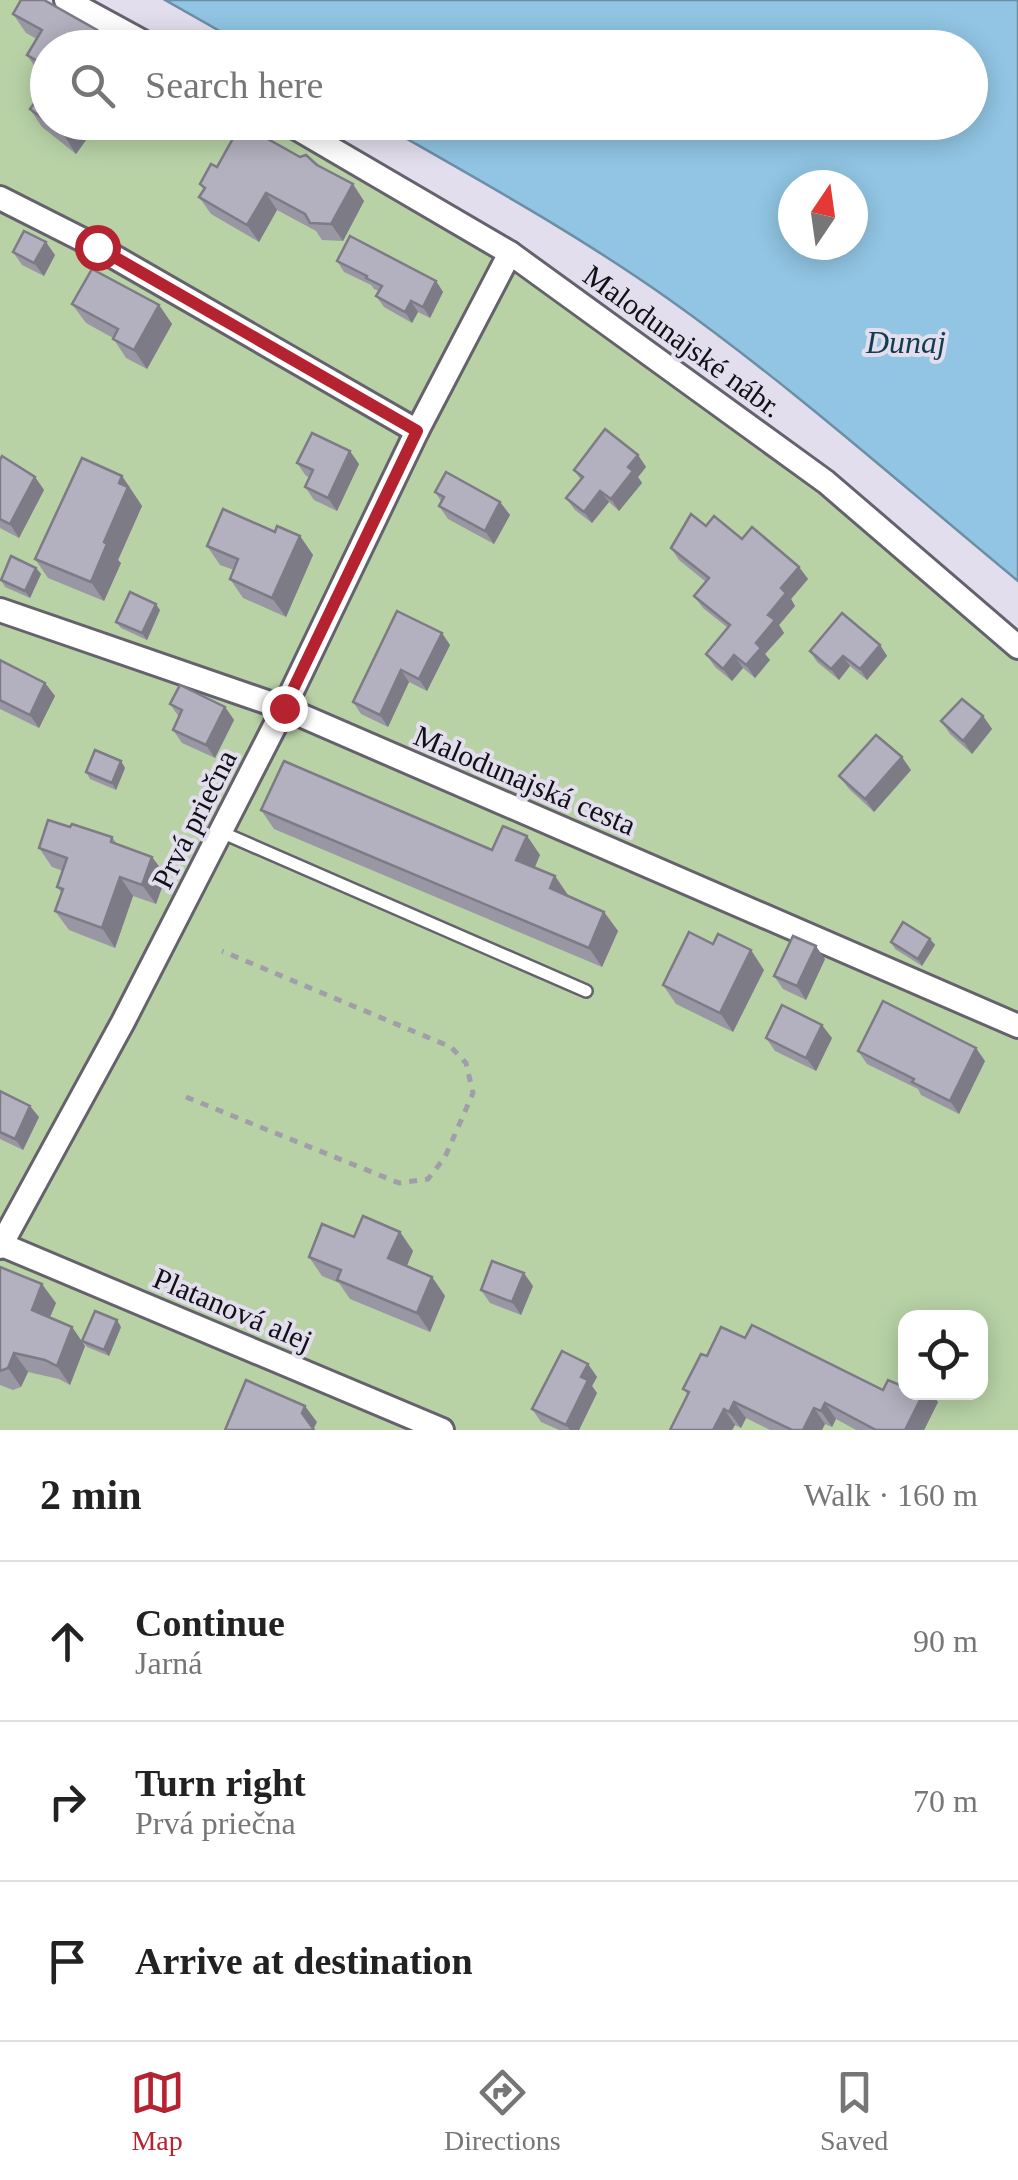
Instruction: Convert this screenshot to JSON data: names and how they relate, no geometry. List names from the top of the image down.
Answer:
{
  "streets": {
    "street": [
      "Malodunajské nábr.",
      "Malodunajská cesta",
      "Prvá priečna",
      "Platanová alej"
    ]
  },
  "crossings": [
    ["Malodunajské nábr.", "Prvá priečna"],
    ["Malodunajská cesta", "Prvá priečna"],
    ["Prvá priečna", "Platanová alej"]
  ],
  "water": ["Dunaj"],
  "north": "top",
  "page": {
    "search": "Search here",
    "heading": ["2 min", "Walk · 160 m"],
    "list": [
      ["Continue", "Jarná", "90 m"],
      ["Turn right", "Prvá priečna", "70 m"],
      "Arrive at destination"
    ],
    "nav": ["Map", "Directions", "Saved"]
  }
}
